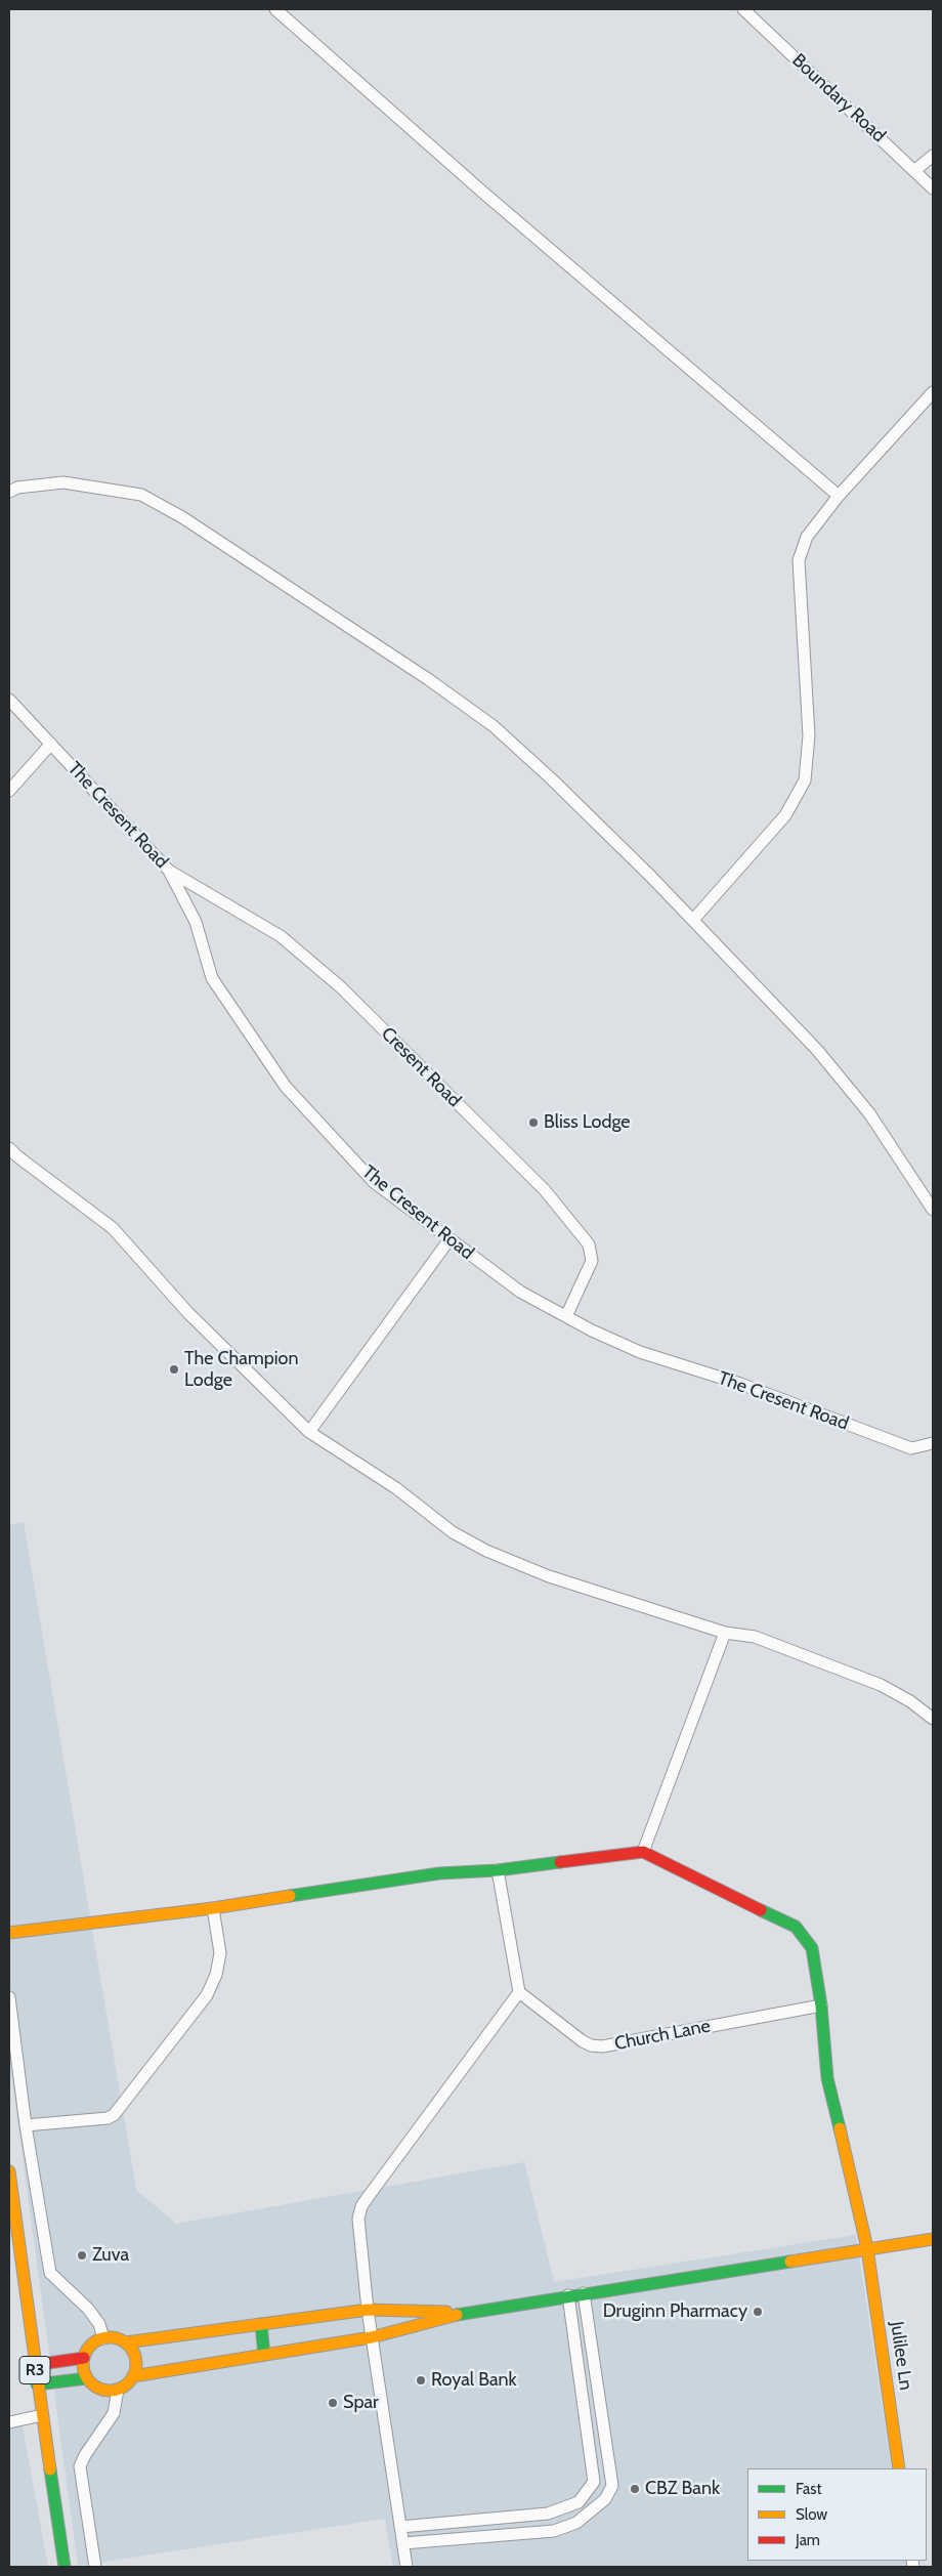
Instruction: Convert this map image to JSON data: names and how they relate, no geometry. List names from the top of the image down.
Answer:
{
  "streets": {
    "main road": ["Julilee Ln", "R3"],
    "street": [
      "Boundary Road",
      "The Cresent Road",
      "Cresent Road",
      "Church Lane"
    ]
  },
  "crossings": [
    ["The Cresent Road", "Cresent Road"],
    ["Church Lane", "Julilee Ln"]
  ],
  "places": [
    "Bliss Lodge",
    "The Champion Lodge",
    "Zuva",
    "Druginn Pharmacy",
    "Royal Bank",
    "Spar",
    "CBZ Bank"
  ],
  "legend": ["Fast", "Slow", "Jam"]
}
